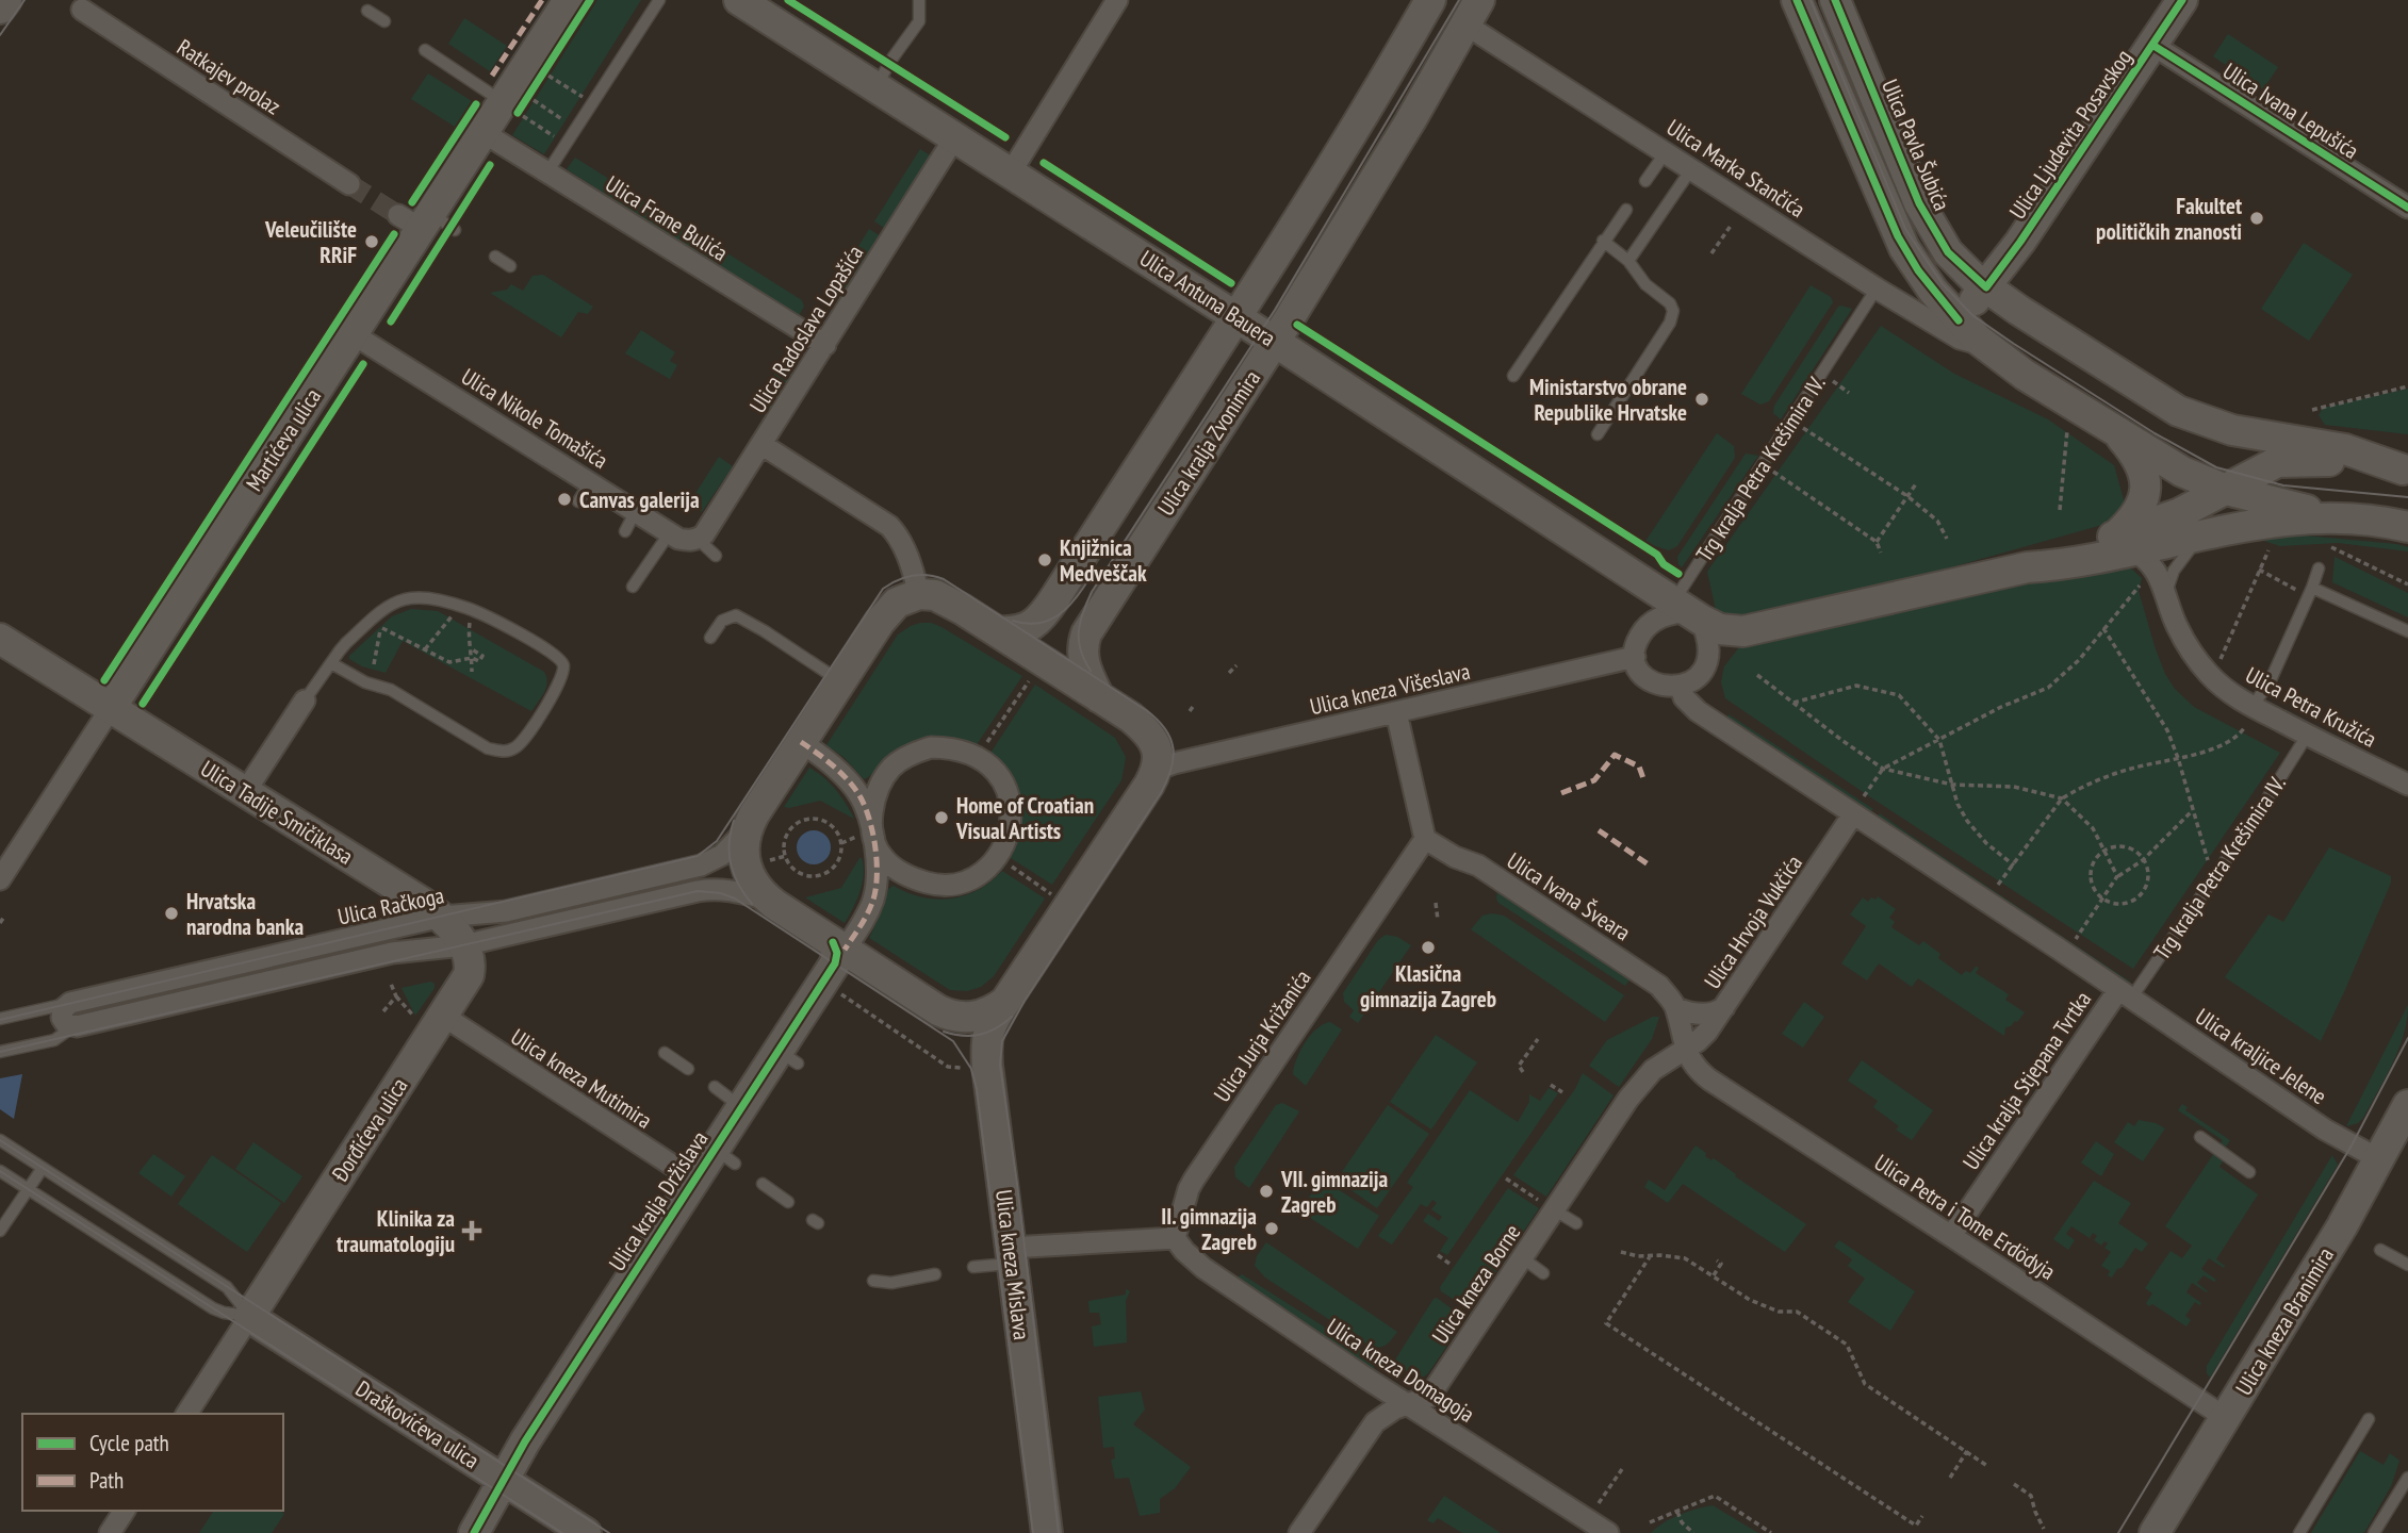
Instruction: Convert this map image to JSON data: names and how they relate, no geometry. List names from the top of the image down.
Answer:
{
  "streets": {
    "main road": [
      "Ulica Ljudevita Posavskog",
      "Ulica Pavla Šubića",
      "Ulica Antuna Bauera",
      "Martićeva ulica",
      "Ulica kralja Zvonimira",
      "Ulica Tadije Smičiklasa",
      "Đorđićeva ulica",
      "Ulica kralja Držislava",
      "Ulica kneza Mislava",
      "Ulica kneza Branimira",
      "Draškovićeva ulica"
    ],
    "street": [
      "Ratkajev prolaz",
      "Ulica Ivana Lepušića",
      "Ulica Marka Stančića",
      "Ulica Frane Bulića",
      "Ulica Radoslava Lopašića",
      "Ulica Nikole Tomašića",
      "Ulica kneza Višeslava",
      "Ulica Petra Kružića",
      "Ulica Ivana Šveara",
      "Ulica Račkoga",
      "Ulica Hrvoja Vukčića",
      "Ulica Jurja Križanića",
      "Ulica kraljice Jelene",
      "Ulica kneza Mutimira",
      "Ulica kralja Stjepana Tvrtka",
      "Ulica Petra i Tome Erdödyja",
      "Ulica kneza Borne",
      "Ulica kneza Domagoja"
    ],
    "lane": ["Trg kralja Petra Krešimira IV."]
  },
  "crossings": [
    ["Ulica Ivana Lepušića", "Ulica Ljudevita Posavskog"],
    ["Ulica Ljudevita Posavskog", "Ulica Pavla Šubića"],
    ["Ulica Marka Stančića", "Ulica kralja Zvonimira"],
    ["Ulica Marka Stančića", "Trg kralja Petra Krešimira IV."],
    ["Ulica Frane Bulića", "Ulica Radoslava Lopašića"],
    ["Ulica Frane Bulića", "Martićeva ulica"],
    ["Ulica Antuna Bauera", "Ulica Radoslava Lopašića"],
    ["Ulica Antuna Bauera", "Ulica kralja Zvonimira"],
    ["Ulica Antuna Bauera", "Trg kralja Petra Krešimira IV."],
    ["Ulica Antuna Bauera", "Ulica kneza Višeslava"],
    ["Ulica Radoslava Lopašića", "Ulica Nikole Tomašića"],
    ["Ulica Nikole Tomašića", "Martićeva ulica"],
    ["Martićeva ulica", "Ulica Tadije Smičiklasa"],
    ["Trg kralja Petra Krešimira IV.", "Ulica kneza Višeslava"],
    ["Trg kralja Petra Krešimira IV.", "Ulica Petra Kružića"],
    ["Trg kralja Petra Krešimira IV.", "Ulica kraljice Jelene"],
    ["Trg kralja Petra Krešimira IV.", "Ulica kralja Stjepana Tvrtka"],
    ["Ulica kneza Višeslava", "Ulica kneza Mislava"],
    ["Ulica Tadije Smičiklasa", "Ulica Račkoga"],
    ["Ulica Ivana Šveara", "Ulica Hrvoja Vukčića"],
    ["Ulica Ivana Šveara", "Ulica Jurja Križanića"],
    ["Ulica Ivana Šveara", "Ulica Petra i Tome Erdödyja"],
    ["Ulica Ivana Šveara", "Ulica kneza Borne"],
    ["Ulica Račkoga", "Đorđićeva ulica"],
    ["Ulica Hrvoja Vukčića", "Ulica Petra i Tome Erdödyja"],
    ["Ulica Hrvoja Vukčića", "Ulica kneza Borne"],
    ["Ulica Jurja Križanića", "Ulica kneza Domagoja"],
    ["Ulica kraljice Jelene", "Ulica kralja Stjepana Tvrtka"],
    ["Ulica kraljice Jelene", "Ulica kneza Branimira"],
    ["Ulica kneza Mutimira", "Đorđićeva ulica"],
    ["Ulica kneza Mutimira", "Ulica kralja Držislava"],
    ["Ulica kralja Stjepana Tvrtka", "Ulica Petra i Tome Erdödyja"],
    ["Đorđićeva ulica", "Draškovićeva ulica"],
    ["Ulica kralja Držislava", "Draškovićeva ulica"],
    ["Ulica Petra i Tome Erdödyja", "Ulica kneza Borne"],
    ["Ulica Petra i Tome Erdödyja", "Ulica kneza Branimira"],
    ["Ulica kneza Borne", "Ulica kneza Domagoja"]
  ],
  "places": {
    "other": [
      "Fakultet političkih znanosti",
      "Veleučilište RRiF",
      "Ministarstvo obrane Republike Hrvatske",
      "Canvas galerija",
      "Knjižnica Medveščak",
      "Home of Croatian Visual Artists",
      "Hrvatska narodna banka",
      "Klasična gimnazija Zagreb",
      "VII. gimnazija Zagreb",
      "II. gimnazija Zagreb"
    ],
    "health": ["Klinika za traumatologiju"]
  },
  "legend": ["Cycle path", "Path"]
}
